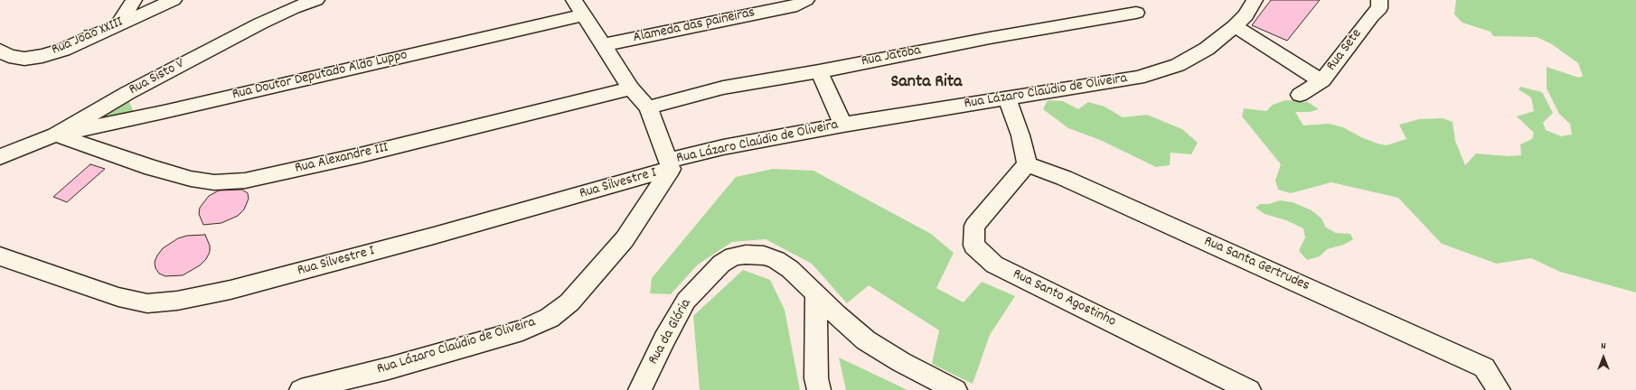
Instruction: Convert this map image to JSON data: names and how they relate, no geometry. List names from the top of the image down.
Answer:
{
  "streets": {
    "street": [
      "Alameda das paineiras",
      "Rua João XXIII",
      "Rua Sete",
      "Rua Jatoba",
      "Rua Doutor Deputado Aldo Luppo",
      "Rua Sisto V",
      "Rua Lázaro Claúdio de Oliveira",
      "Rua Alexandre III",
      "Rua Silvestre I",
      "Rua Santa Gertrudes",
      "Rua Santo Agostinho",
      "Rua da Glória"
    ]
  },
  "crossings": [
    ["Rua Doutor Deputado Aldo Luppo", "Rua Sisto V"],
    ["Rua Doutor Deputado Aldo Luppo", "Rua Alexandre III"],
    ["Rua Sisto V", "Rua Alexandre III"],
    ["Rua Lázaro Claúdio de Oliveira", "Rua Silvestre I"],
    ["Rua Santa Gertrudes", "Rua Santo Agostinho"]
  ],
  "districts": ["Santa Rita"],
  "north": "top"
}
